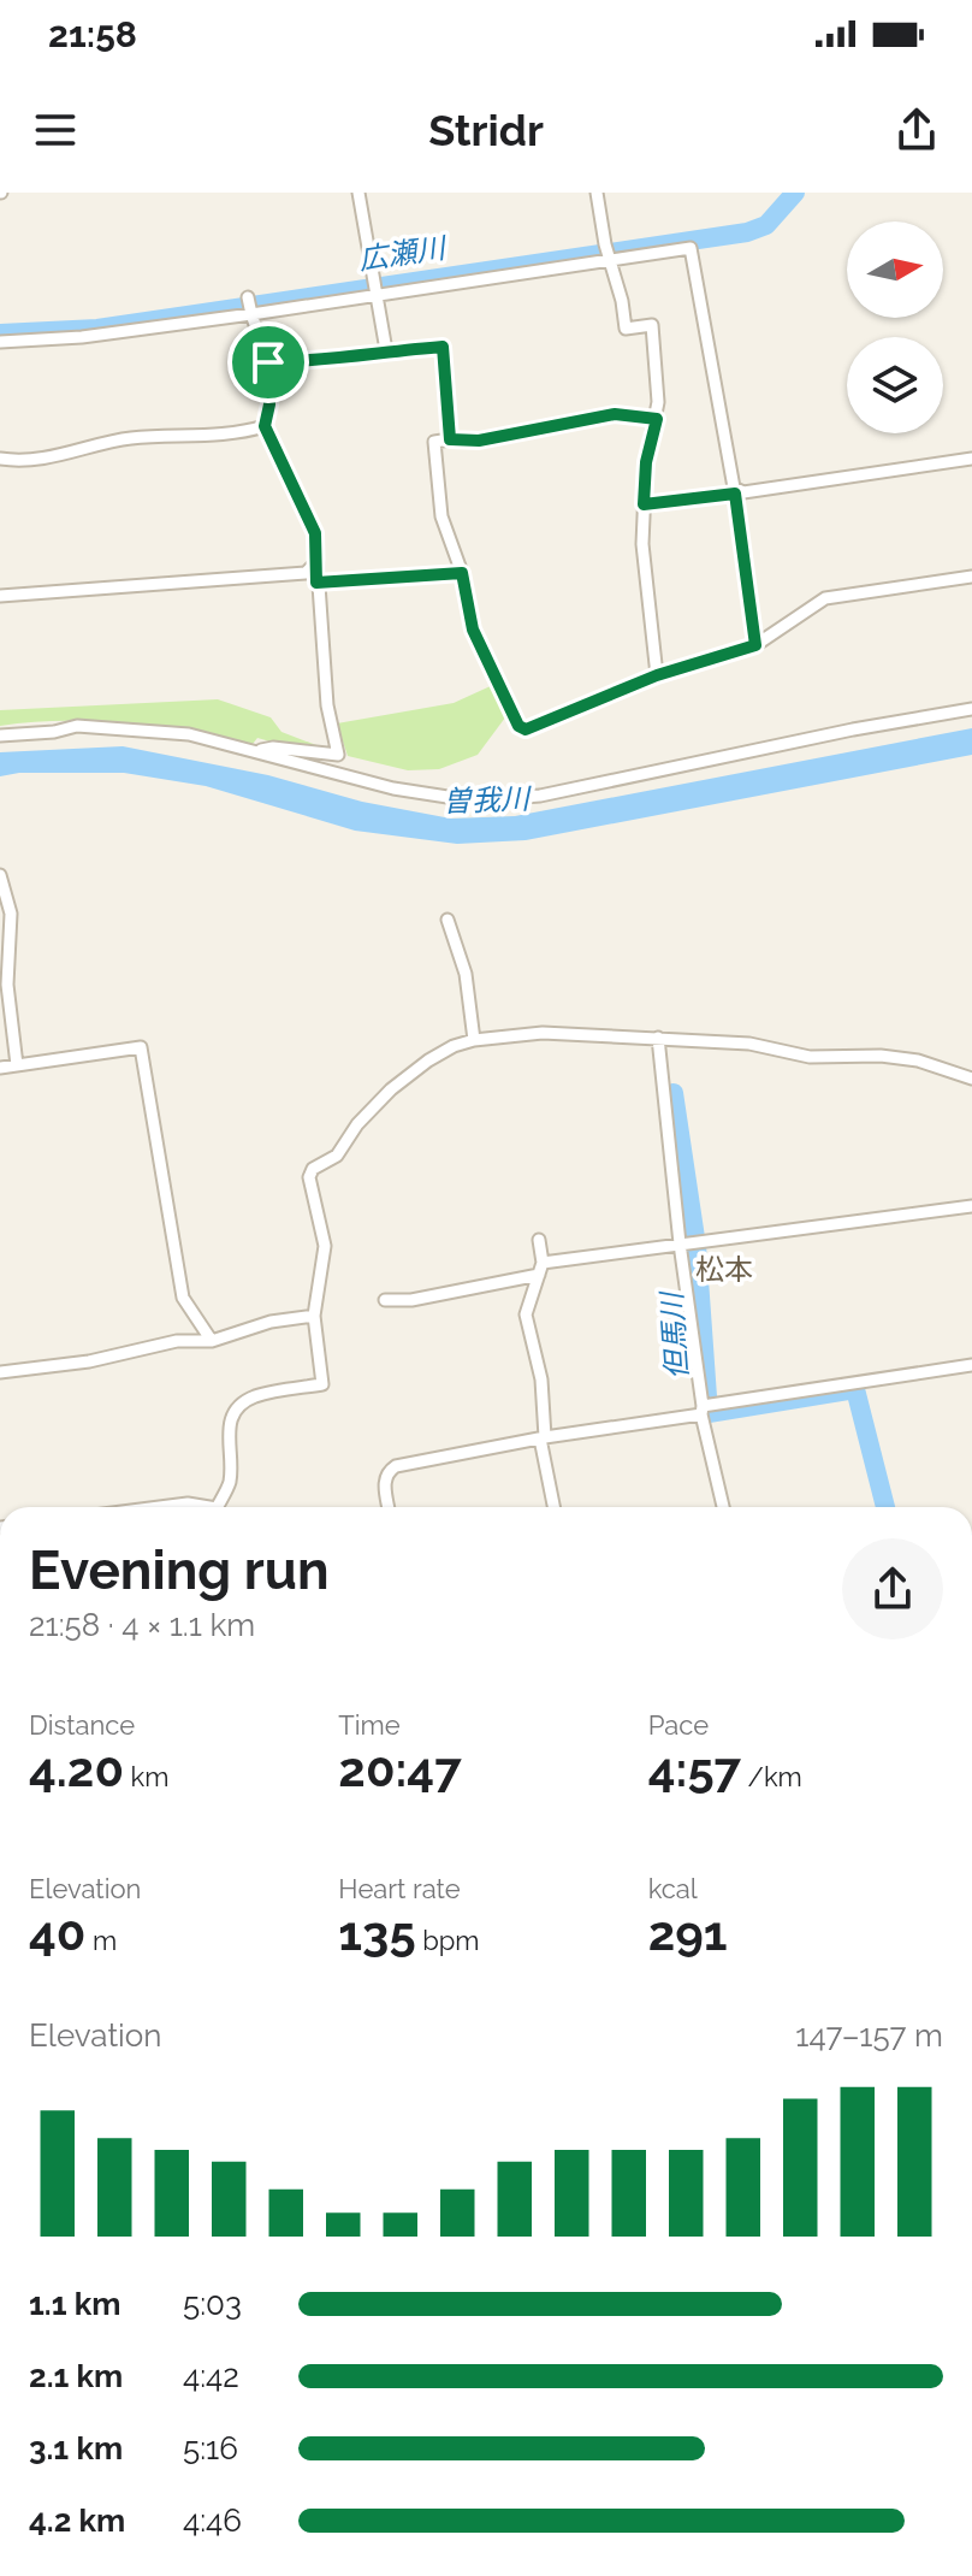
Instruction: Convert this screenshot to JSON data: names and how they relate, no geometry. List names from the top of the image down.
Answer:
{
  "districts": ["松本"],
  "water": ["広瀬川", "曽我川", "但馬川"],
  "north": "right",
  "page": {
    "status": "21:58",
    "header": "Stridr",
    "heading": ["Evening run", "21:58 · 4 × 1.1 km"],
    "stats": [
      ["Distance", "4.20 km"],
      ["Time", "20:47"],
      ["Pace", "4:57 /km"],
      ["Elevation", "40 m"],
      ["Heart rate", "135 bpm"],
      ["kcal", "291"]
    ],
    "chart": ["Elevation", "147–157 m"],
    "list": [
      {
        "name": "1.1 km",
        "note": "5:03"
      },
      {
        "name": "2.1 km",
        "note": "4:42"
      },
      {
        "name": "3.1 km",
        "note": "5:16"
      },
      {
        "name": "4.2 km",
        "note": "4:46"
      }
    ]
  }
}
